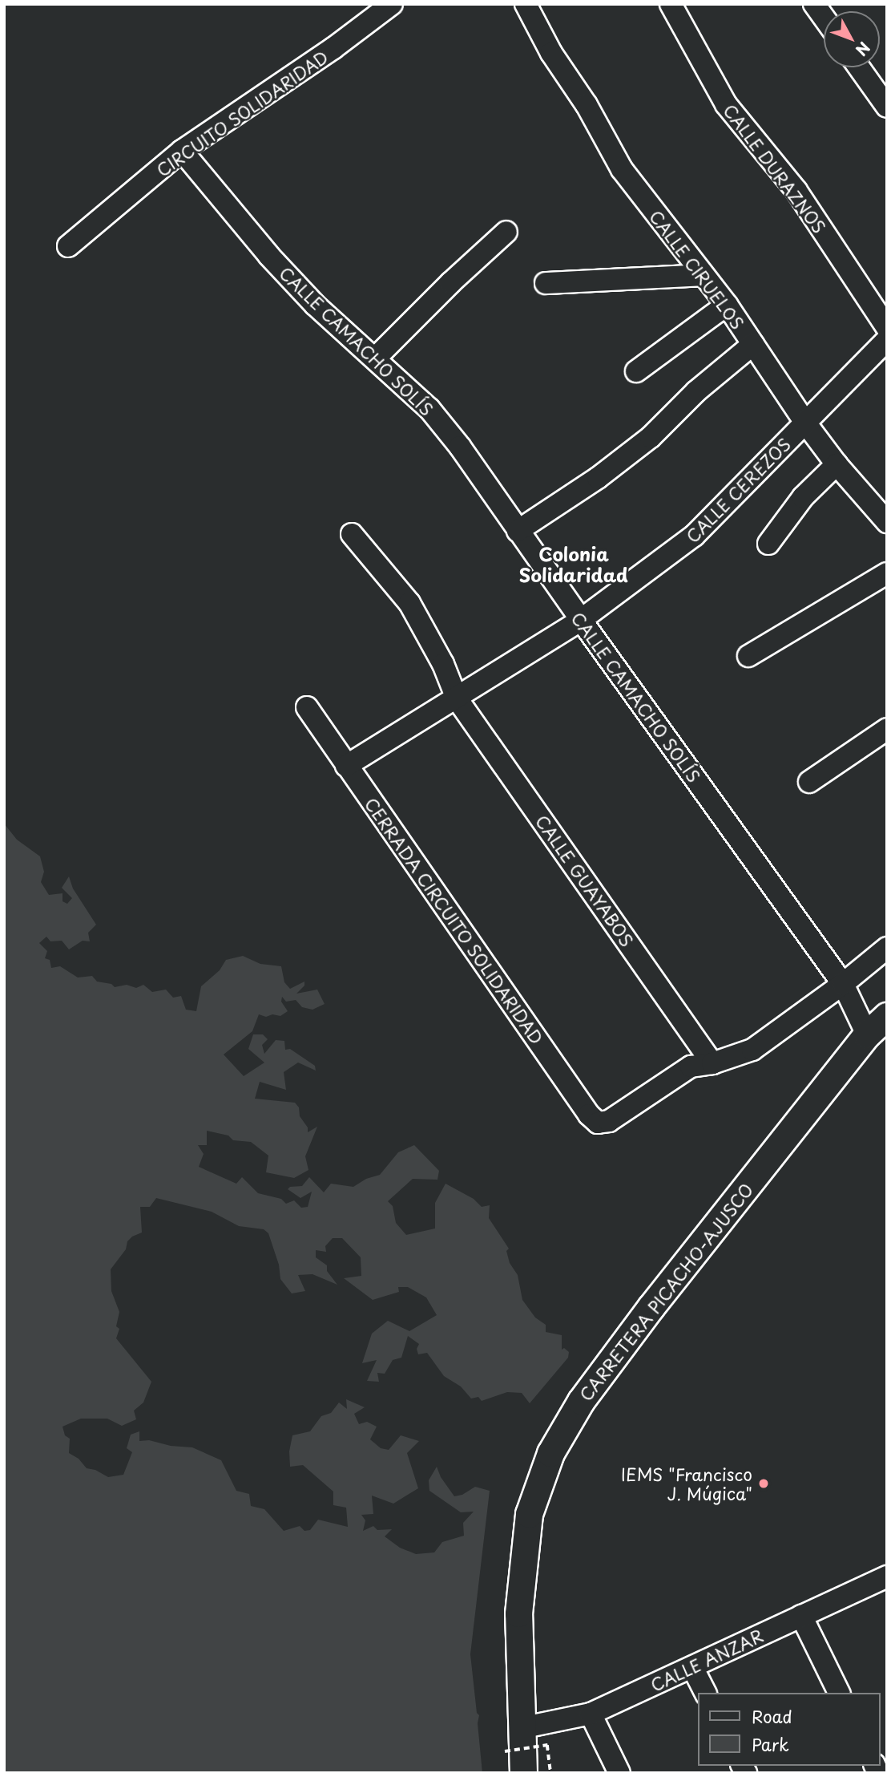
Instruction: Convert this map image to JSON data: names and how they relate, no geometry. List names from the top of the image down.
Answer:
{
  "streets": {
    "main road": ["CARRETERA PICACHO-AJUSCO"],
    "street": [
      "CIRCUITO SOLIDARIDAD",
      "CALLE DURAZNOS",
      "CALLE CIRUELOS",
      "CALLE CAMACHO SOLÍS",
      "CALLE CEREZOS",
      "CALLE GUAYABOS",
      "CERRADA CIRCUITO SOLIDARIDAD",
      "CALLE ANZAR"
    ]
  },
  "crossings": [
    ["CIRCUITO SOLIDARIDAD", "CALLE CAMACHO SOLÍS"],
    ["CALLE CIRUELOS", "CALLE CEREZOS"],
    ["CALLE CAMACHO SOLÍS", "CALLE CEREZOS"],
    ["CALLE CAMACHO SOLÍS", "CARRETERA PICACHO-AJUSCO"],
    ["CALLE CEREZOS", "CALLE GUAYABOS"],
    ["CALLE CEREZOS", "CERRADA CIRCUITO SOLIDARIDAD"],
    ["CALLE GUAYABOS", "CERRADA CIRCUITO SOLIDARIDAD"],
    ["CARRETERA PICACHO-AJUSCO", "CALLE ANZAR"]
  ],
  "districts": ["Colonia Solidaridad"],
  "places": ["IEMS \"Francisco J. Múgica\""],
  "legend": ["Road", "Park"],
  "north": "bottom right"
}
